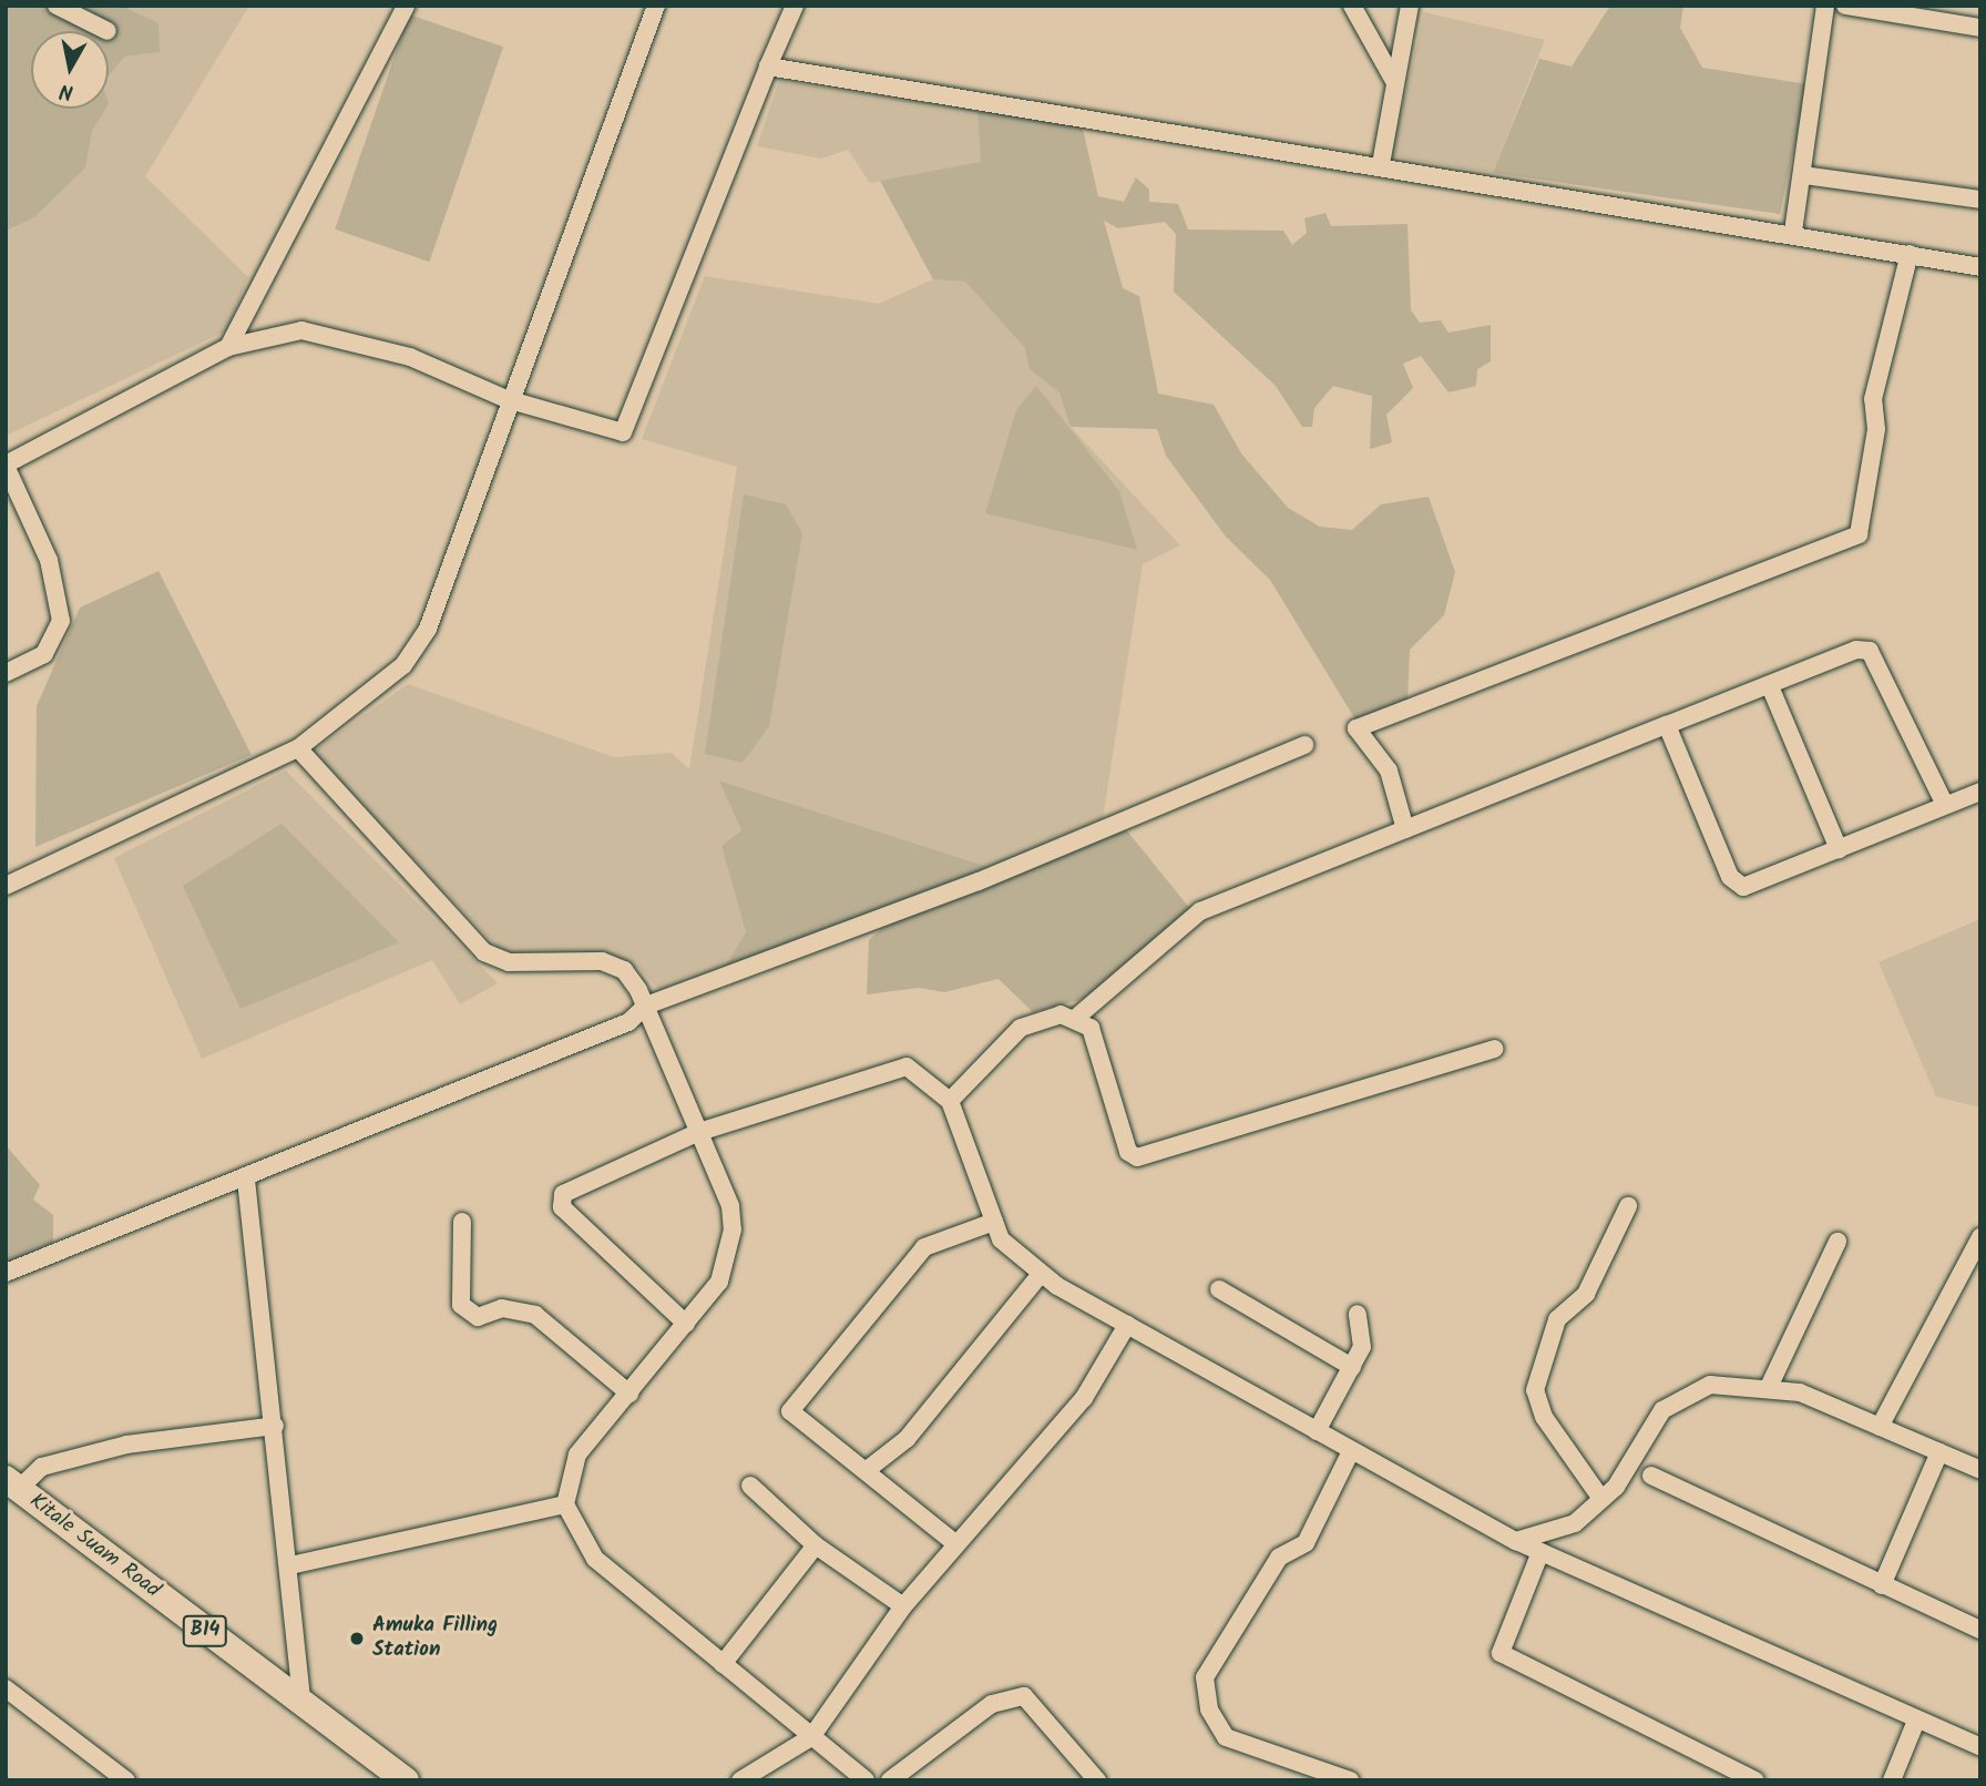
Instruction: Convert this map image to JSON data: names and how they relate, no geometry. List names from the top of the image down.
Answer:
{
  "streets": {
    "highway": ["Kitale Suam Road", "B14"]
  },
  "places": ["Amuka Filling Station"],
  "north": "bottom"
}
